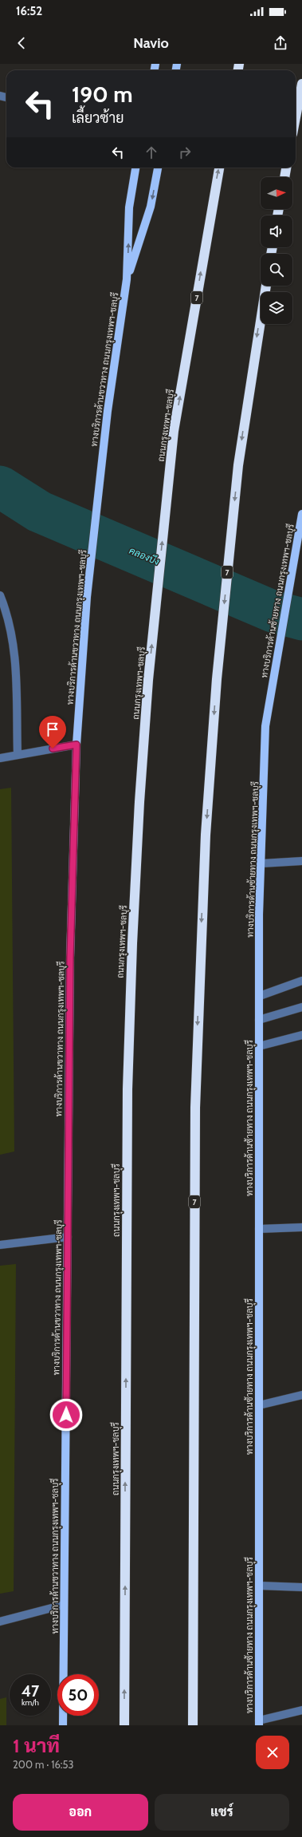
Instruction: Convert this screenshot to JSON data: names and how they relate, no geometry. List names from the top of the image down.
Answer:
{
  "streets": {
    "highway": ["7", "ถนนกรุงเทพฯ-ชลบุรี"],
    "main road": ["ทางบริการด้านขวาทาง ถนนกรุงเทพฯ-ชลบุรี", "ทางบริการด้านซ้ายทาง ถนนกรุงเทพฯ-ชลบุรี"]
  },
  "water": ["คลองบึง"],
  "north": "right",
  "page": {
    "status": "16:52",
    "header": "Navio",
    "turn": ["190 m", "เลี้ยวซ้าย"],
    "speed": "47 km/h",
    "limit": "50",
    "heading": ["1 นาที", "200 m · 16:53"],
    "buttons": ["ออก", "แชร์"]
  }
}
